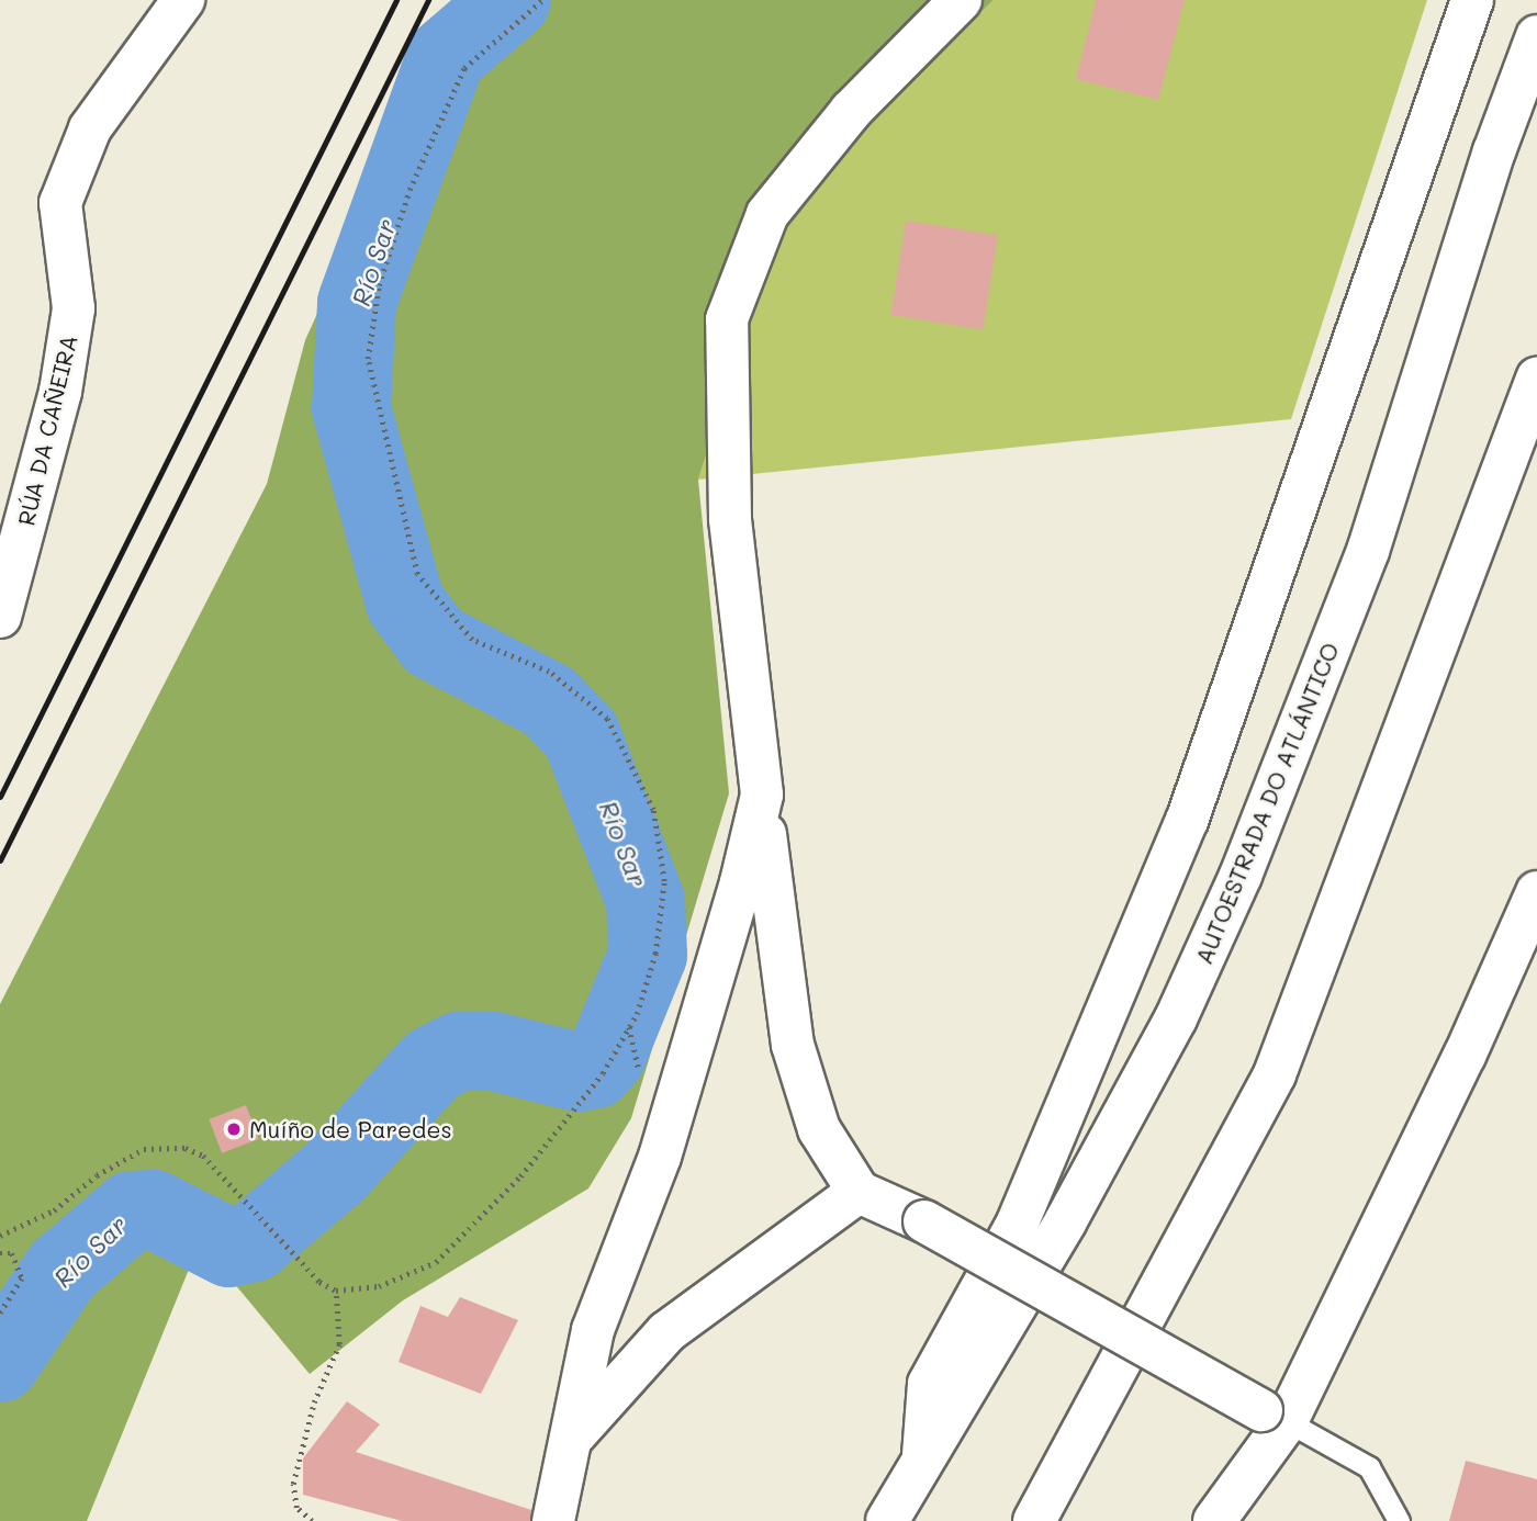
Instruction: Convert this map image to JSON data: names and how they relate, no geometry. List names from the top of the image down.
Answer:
{
  "streets": {
    "main road": ["RÚA DA CAÑEIRA", "AUTOESTRADA DO ATLÁNTICO"]
  },
  "water": ["Río Sar"],
  "places": ["Muíño de Paredes"]
}
